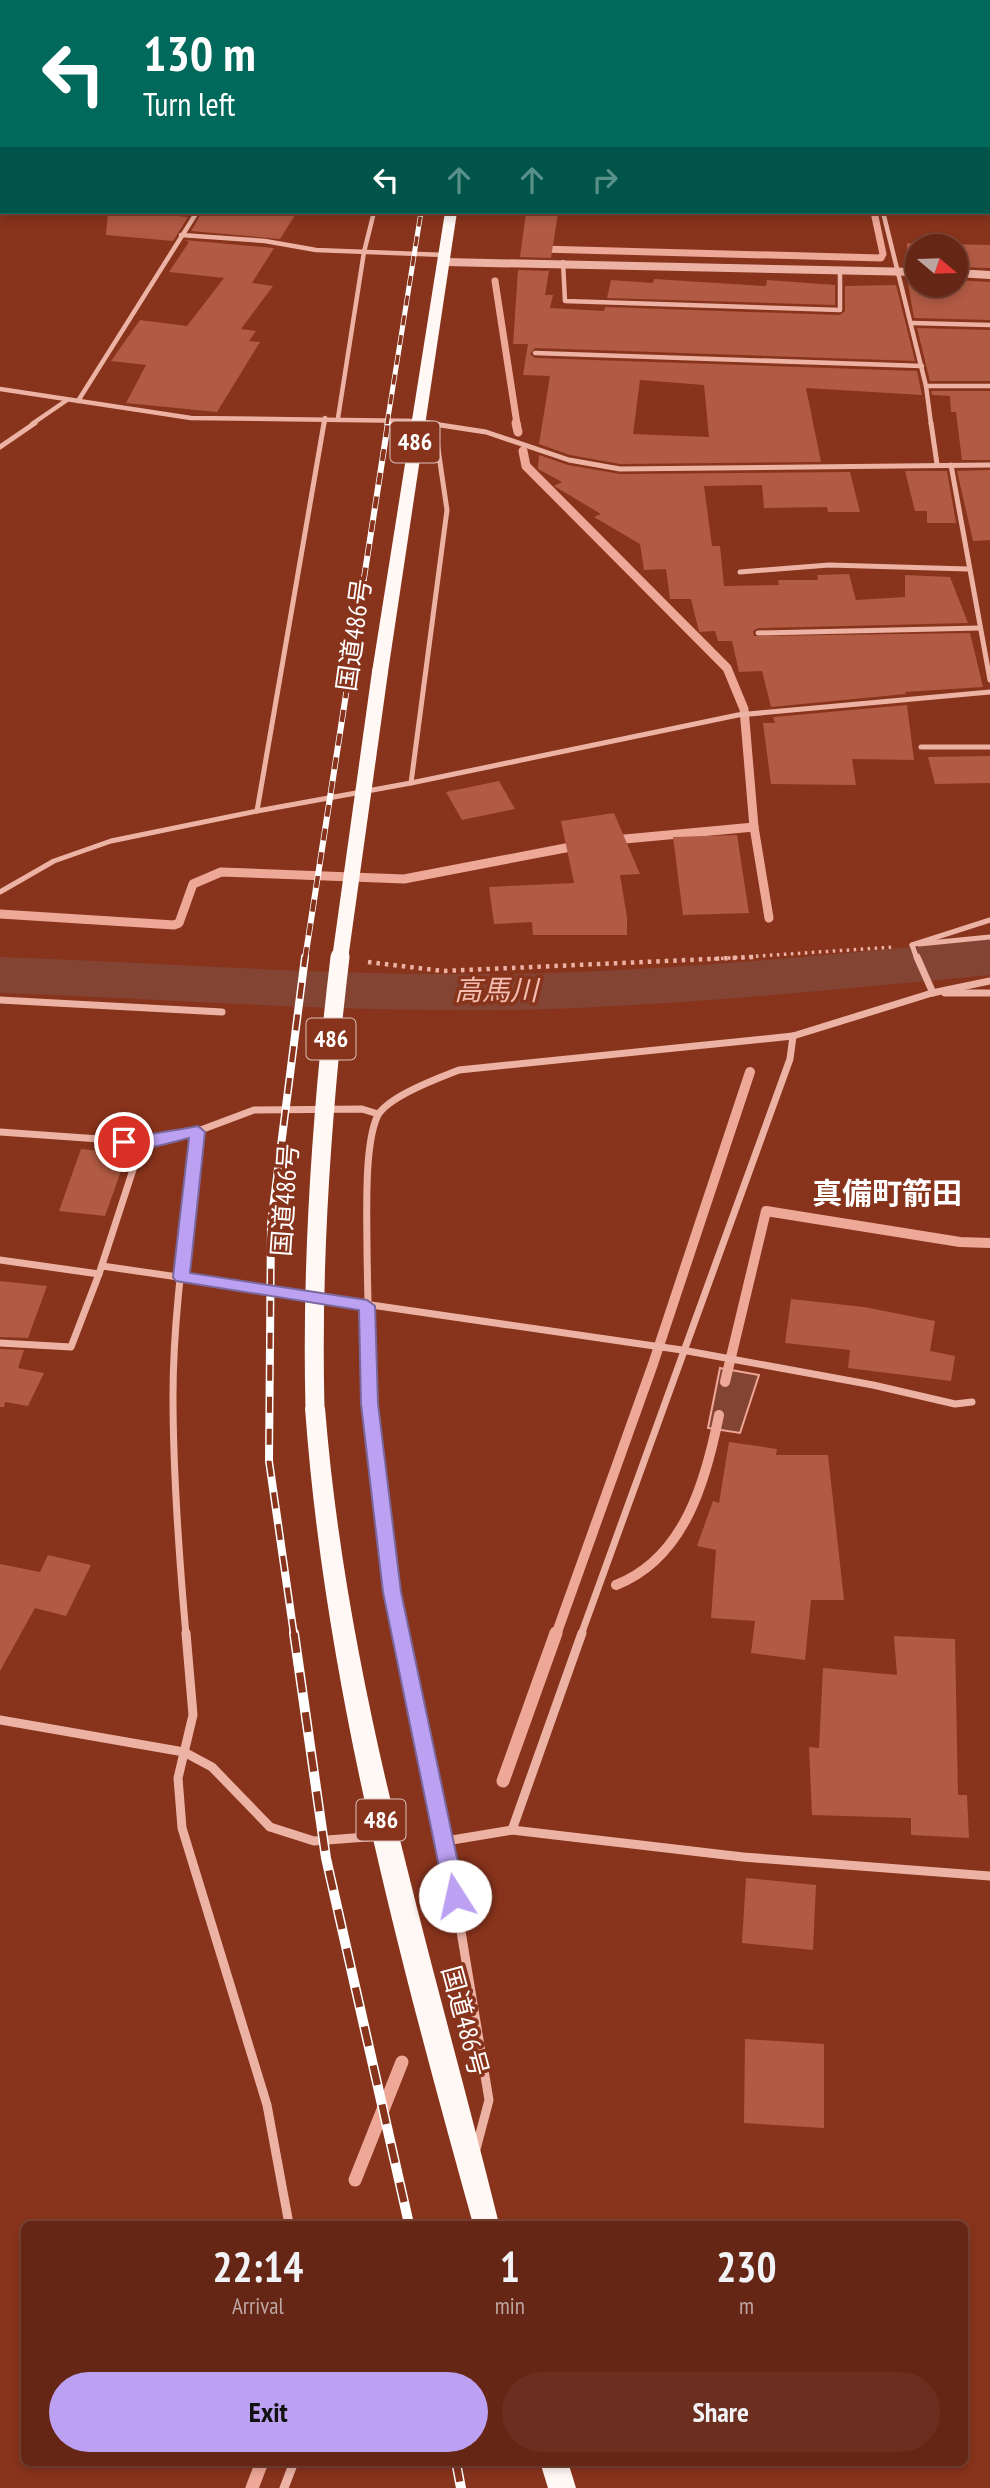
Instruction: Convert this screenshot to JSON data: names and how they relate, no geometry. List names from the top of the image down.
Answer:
{
  "streets": {
    "highway": ["486", "国道486号"]
  },
  "districts": ["真備町箭田"],
  "water": ["高馬川"],
  "north": "right",
  "page": {
    "turn": ["130 m", "Turn left"],
    "eta": [
      "22:14",
      "Arrival",
      "1",
      "min",
      "230",
      "m"
    ],
    "buttons": ["Exit", "Share"]
  }
}
